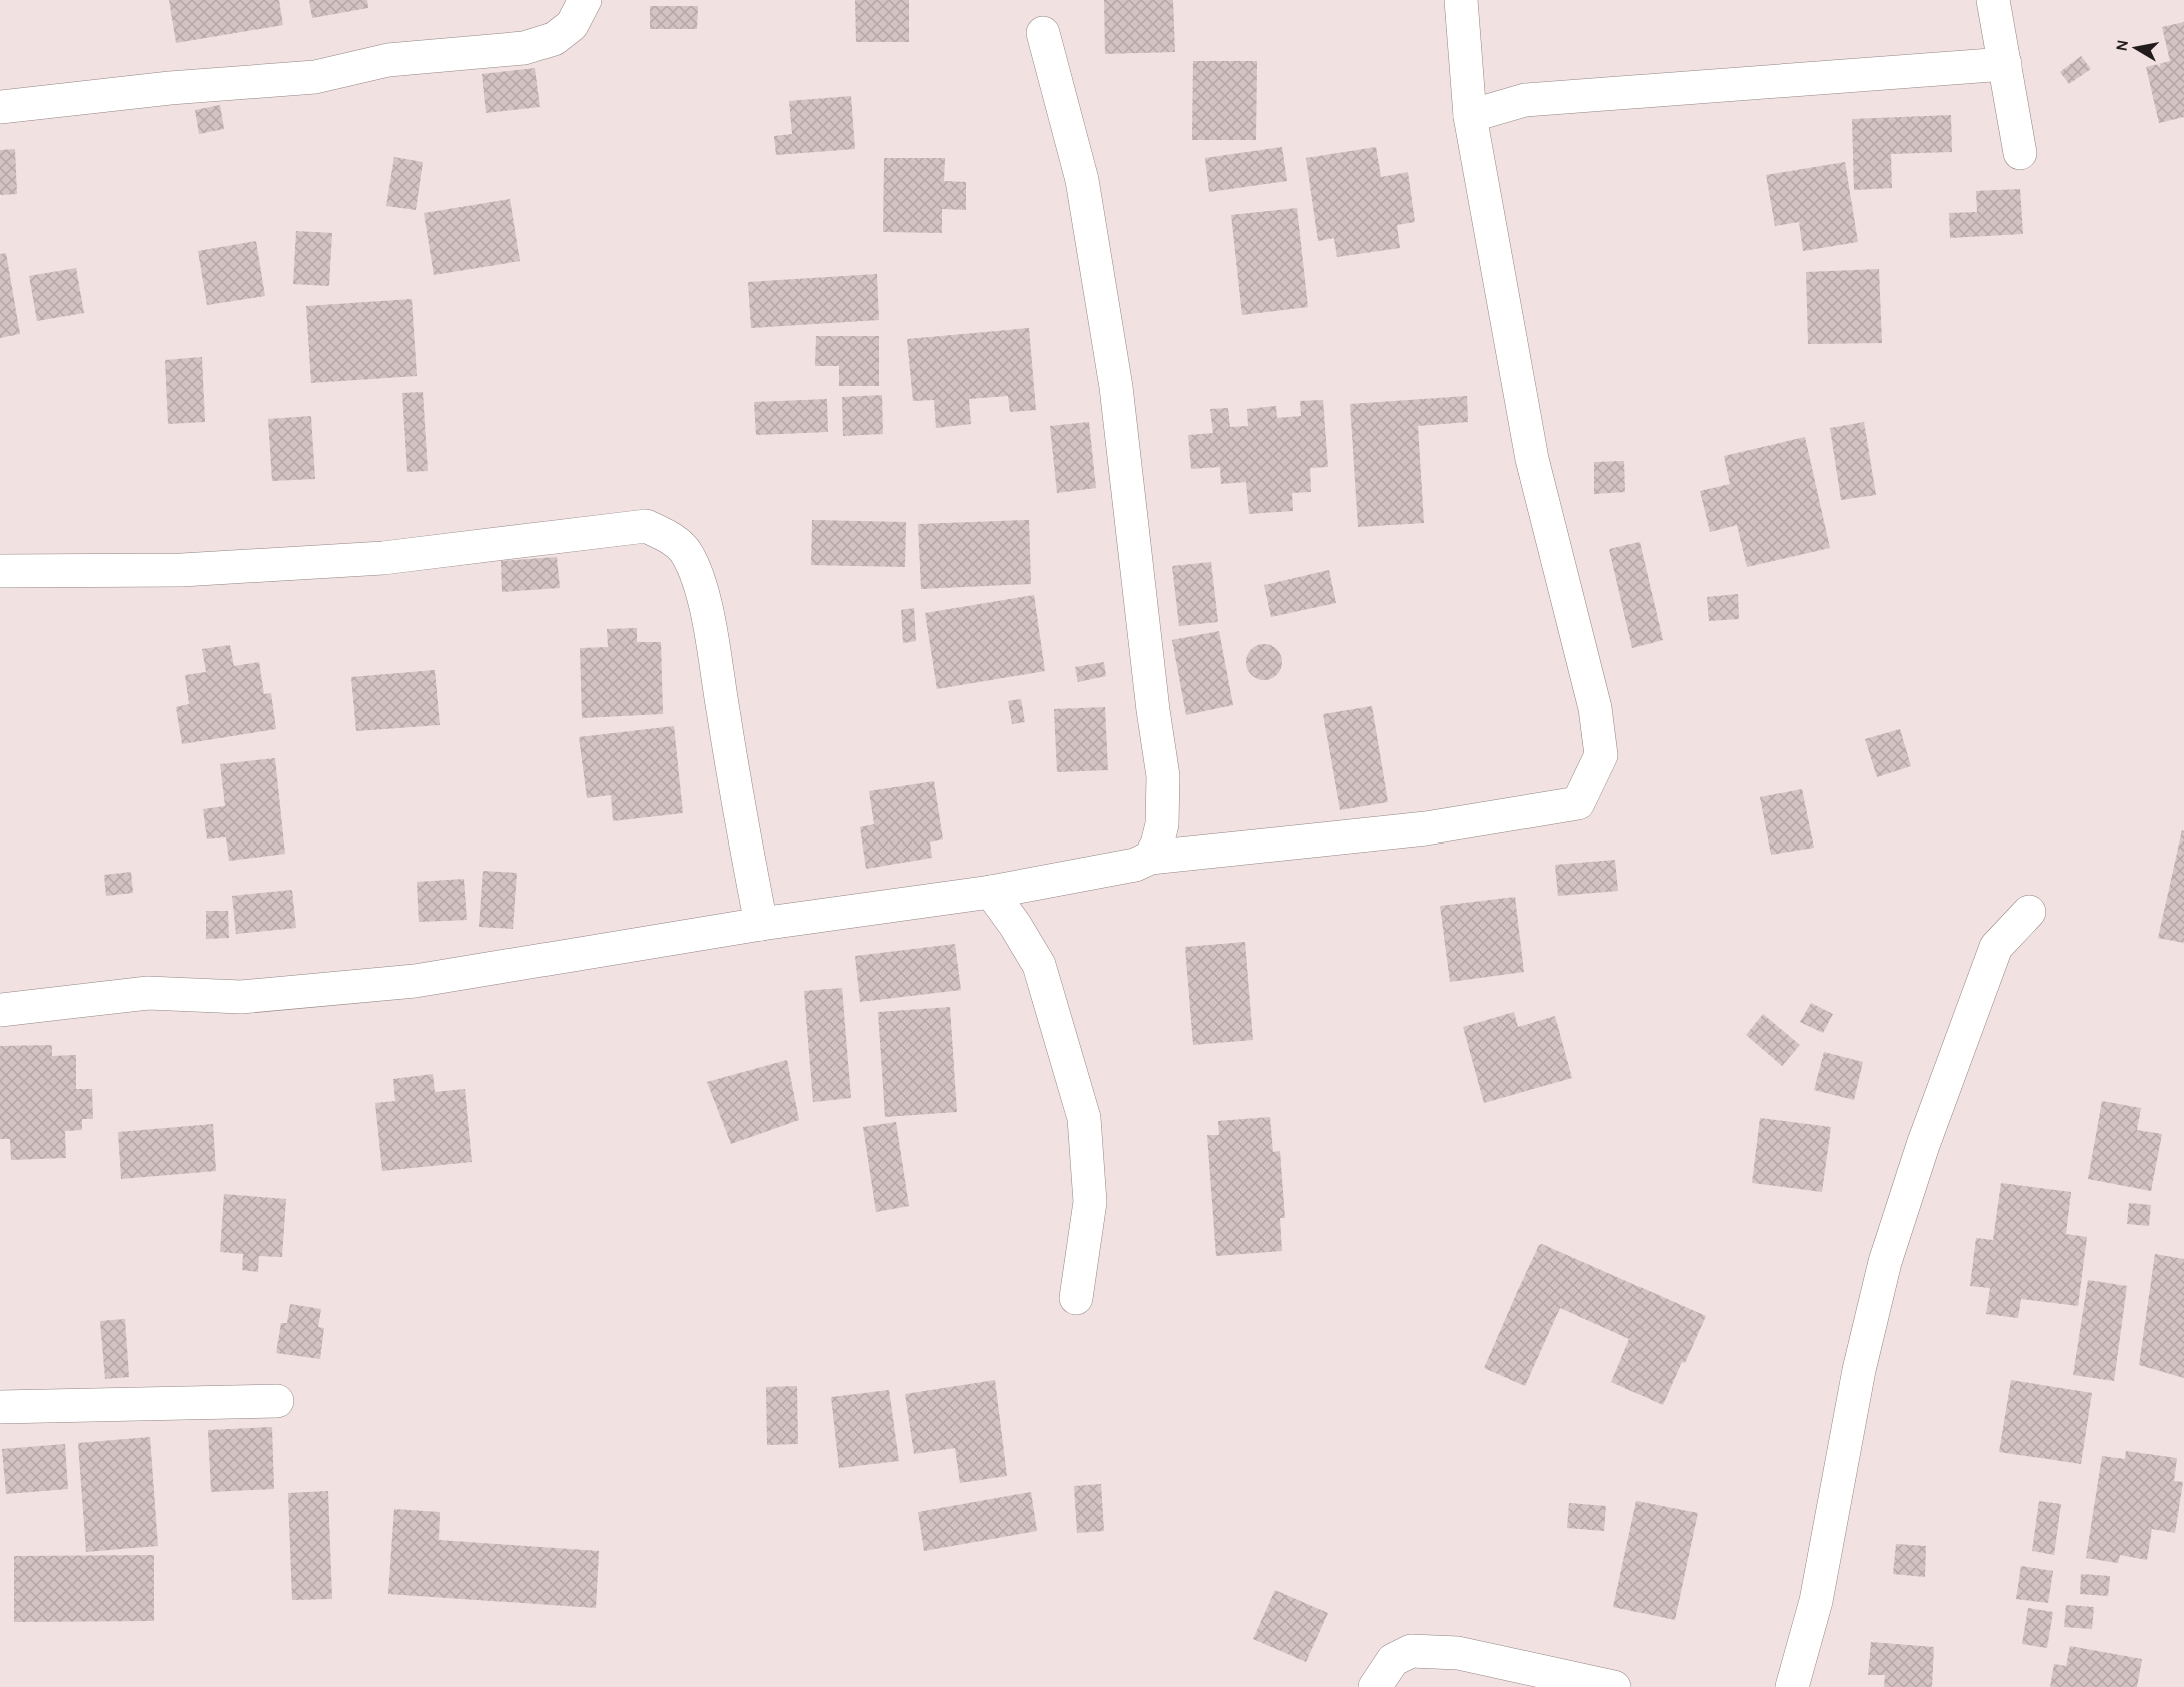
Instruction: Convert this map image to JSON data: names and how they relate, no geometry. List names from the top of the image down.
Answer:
{
  "north": "left"
}
